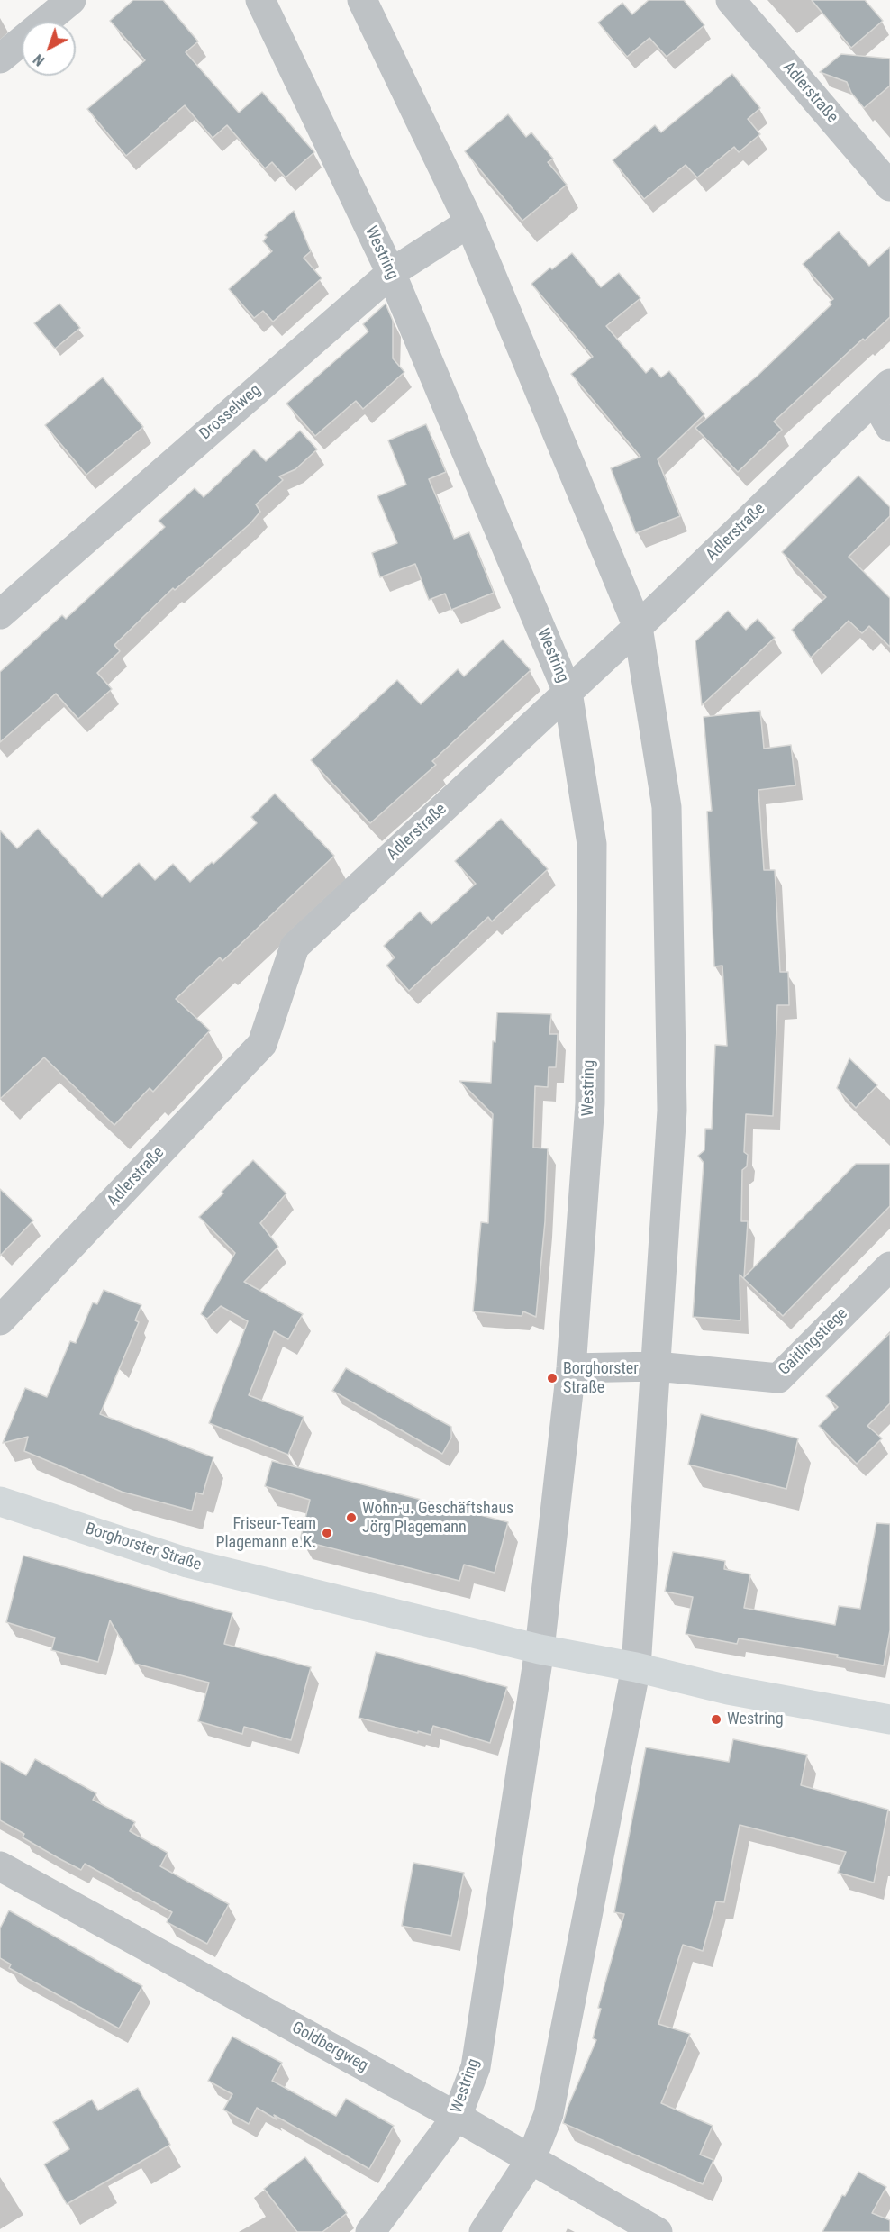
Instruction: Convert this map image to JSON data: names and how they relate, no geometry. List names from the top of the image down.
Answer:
{
  "streets": {
    "main road": ["Borghorster Straße"],
    "street": [
      "Adlerstraße",
      "Westring",
      "Drosselweg",
      "Gaitlingstiege",
      "Goldbergweg"
    ]
  },
  "crossings": [
    ["Adlerstraße", "Westring"],
    ["Westring", "Drosselweg"],
    ["Westring", "Borghorster Straße"],
    ["Westring", "Goldbergweg"]
  ],
  "places": [
    "Borghorster Straße",
    "Wohn-u. Geschäftshaus Jörg Plagemann",
    "Friseur-Team Plagemann e.K.",
    "Westring"
  ],
  "north": "bottom left"
}
